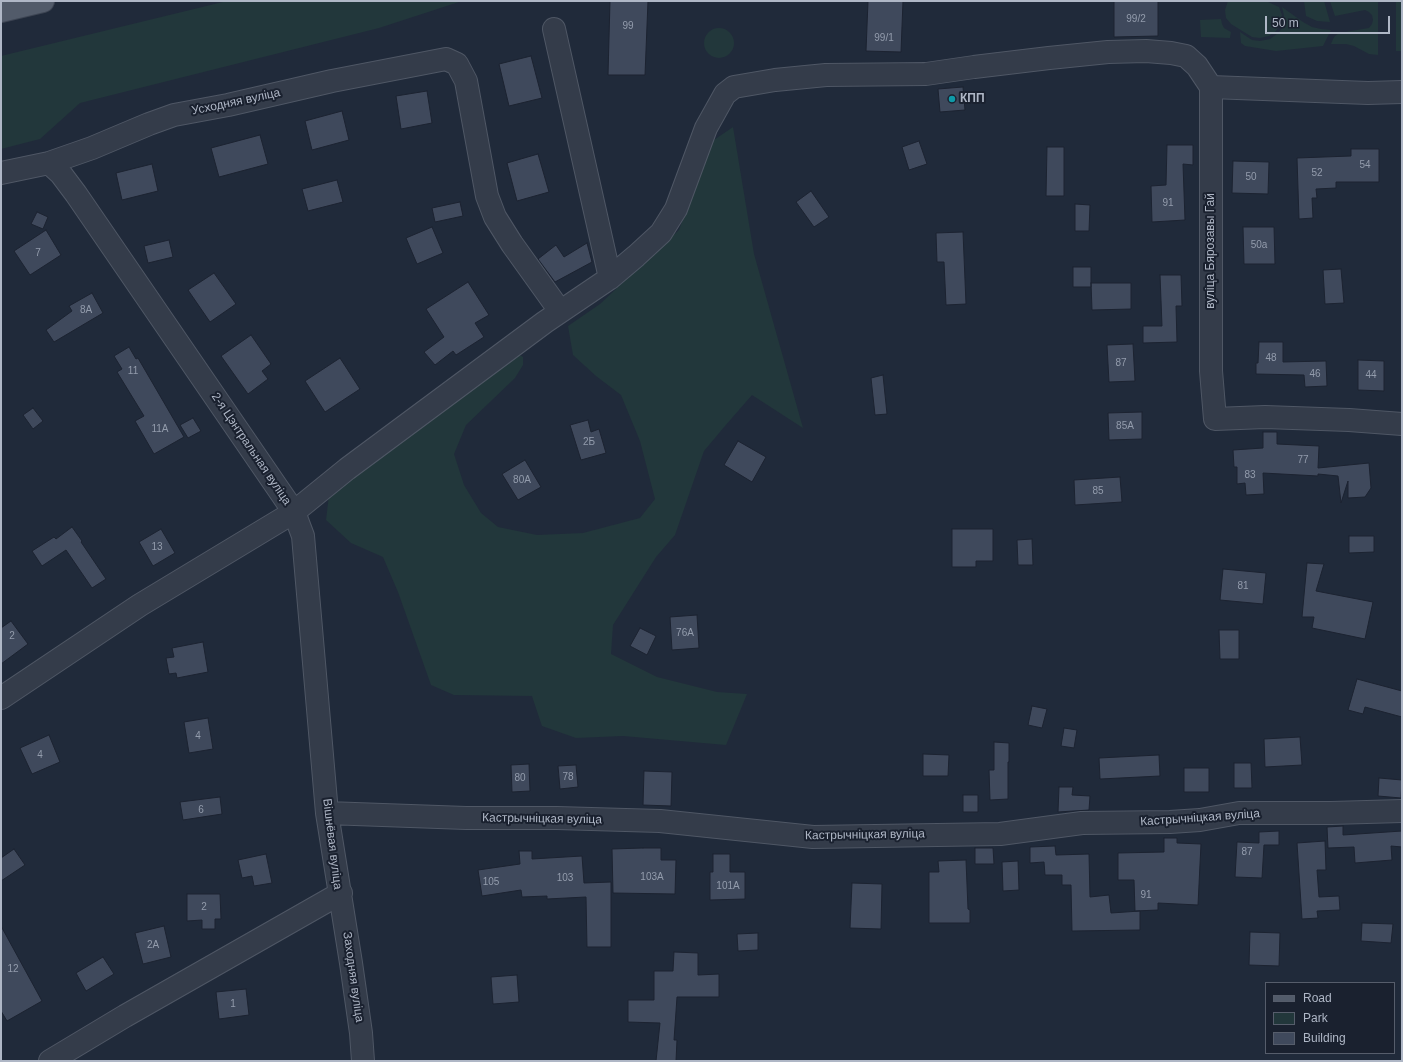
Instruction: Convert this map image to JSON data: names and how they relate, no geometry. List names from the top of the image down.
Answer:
{
  "streets": {
    "street": [
      "Усходняя вуліца",
      "вуліца Бярозавы Гай",
      "2-я Цэнтральная вуліца",
      "Кастрычніцкая вуліца",
      "Вішнёвая вуліца",
      "Заходняя вуліца"
    ]
  },
  "crossings": [
    ["Усходняя вуліца", "2-я Цэнтральная вуліца"],
    ["2-я Цэнтральная вуліца", "Вішнёвая вуліца"],
    ["Кастрычніцкая вуліца", "Вішнёвая вуліца"],
    ["Вішнёвая вуліца", "Заходняя вуліца"]
  ],
  "places": ["КПП"],
  "house_numbers": [
    "99/2",
    "99",
    "99/1",
    "54",
    "52",
    "50",
    "91",
    "50а",
    "7",
    "8А",
    "48",
    "87",
    "11",
    "46",
    "44",
    "85А",
    "11А",
    "2Б",
    "77",
    "83",
    "80А",
    "85",
    "13",
    "81",
    "76А",
    "2",
    "4",
    "4",
    "78",
    "80",
    "6",
    "87",
    "103А",
    "103",
    "105",
    "101А",
    "91",
    "2",
    "2А",
    "12",
    "1"
  ],
  "legend": ["Road", "Park", "Building"],
  "scale_bar": "50 m"
}
